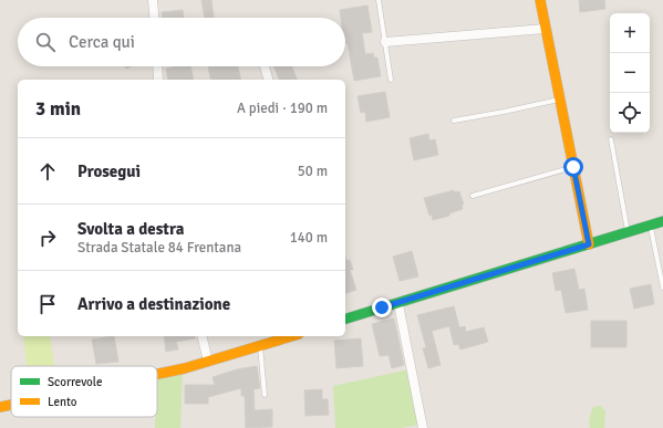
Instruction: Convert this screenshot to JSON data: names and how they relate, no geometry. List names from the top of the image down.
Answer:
{
  "legend": ["Scorrevole", "Lento"],
  "page": {
    "map_buttons": ["+", "−"],
    "search": "Cerca qui",
    "heading": ["3 min", "A piedi · 190 m"],
    "list": [
      ["Prosegui", "50 m"],
      ["Svolta a destra", "Strada Statale 84 Frentana", "140 m"],
      "Arrivo a destinazione"
    ]
  }
}
